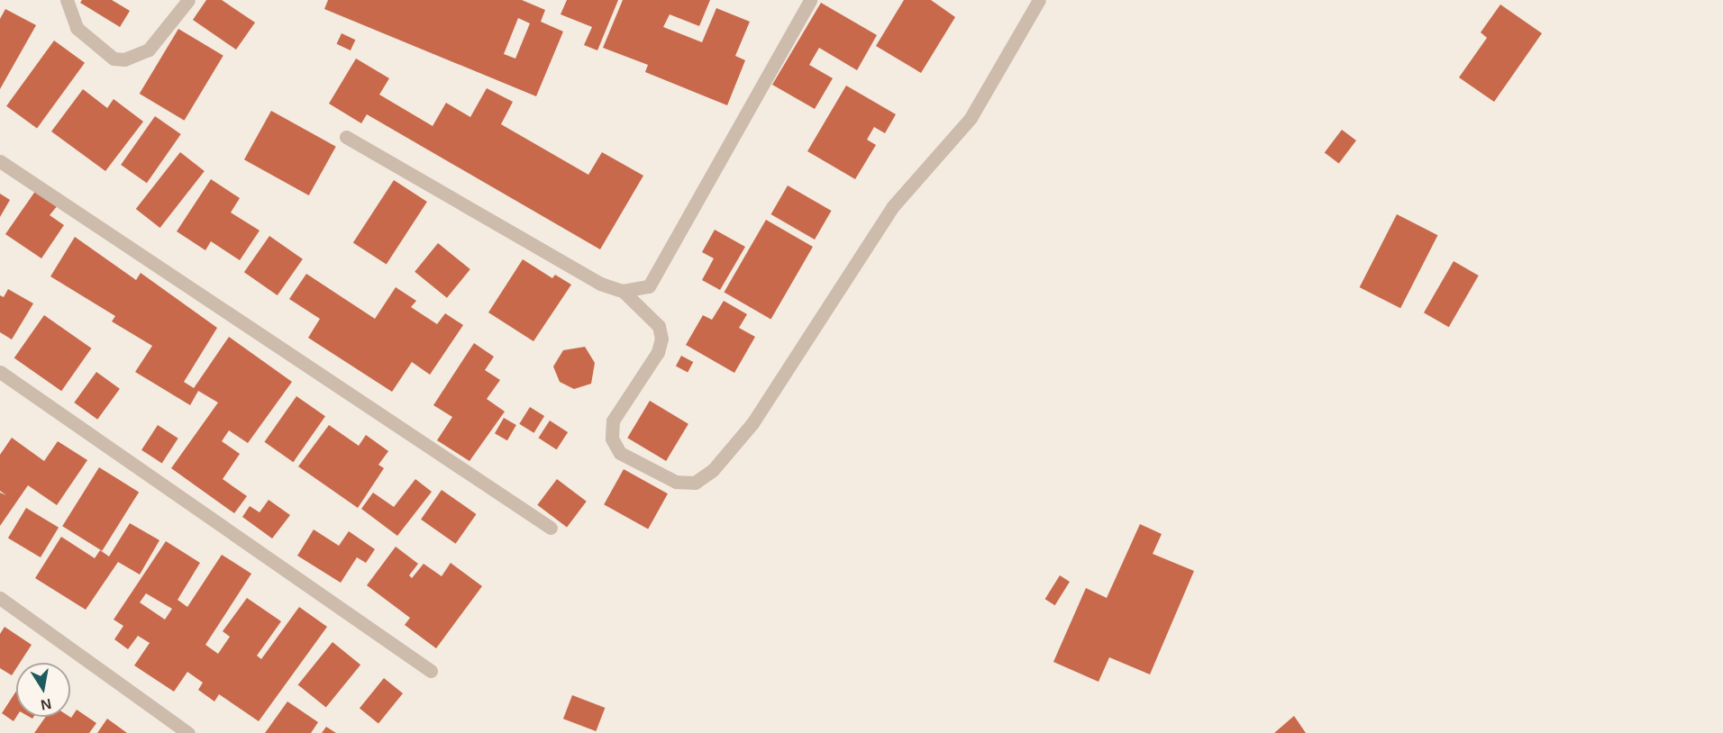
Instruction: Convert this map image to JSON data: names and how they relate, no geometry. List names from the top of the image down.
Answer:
{
  "north": "bottom"
}
